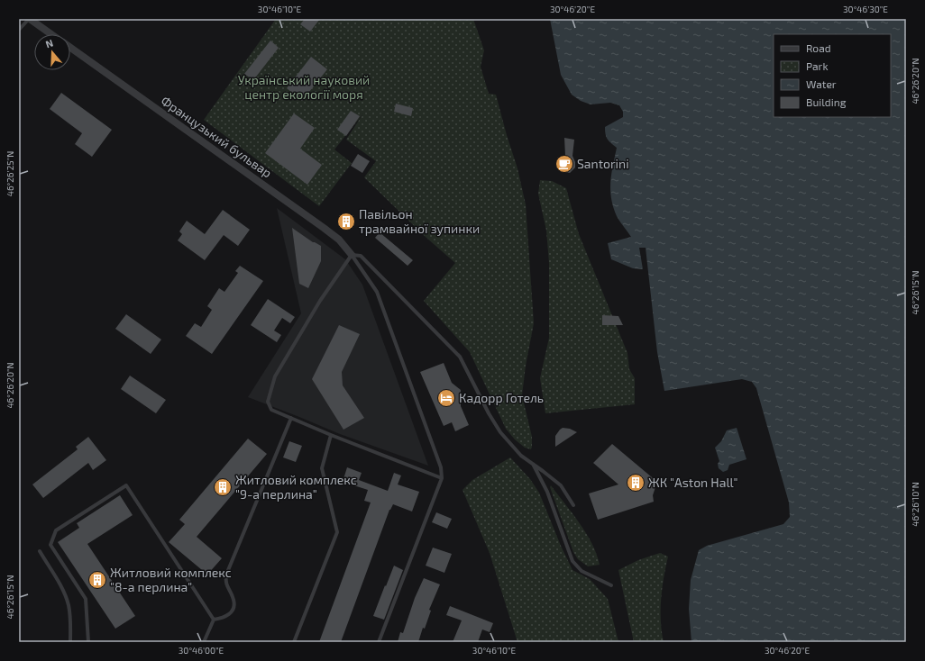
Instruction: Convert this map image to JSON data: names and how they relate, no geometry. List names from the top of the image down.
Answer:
{
  "streets": {
    "street": ["Французький бульвар"]
  },
  "parks": ["Український науковий центр екології моря"],
  "places": {
    "cafe": ["Santorini"],
    "building": [
      "Павільон трамвайної зупинки",
      "ЖК \"Aston Hall\"",
      "Житловий комплекс \"9-а перлина\"",
      "Житловий комплекс \"8-а перлина\""
    ],
    "hotel": ["Кадорр Готель"]
  },
  "legend": [
    "Road",
    "Park",
    "Water",
    "Building"
  ],
  "north": "top",
  "coordinates": [
    "30°46'10\"E",
    "30°46'20\"E",
    "30°46'30\"E",
    "46°26'20\"N",
    "46°26'25\"N",
    "46°26'15\"N",
    "46°26'10\"N",
    "30°46'00\"E"
  ]
}
